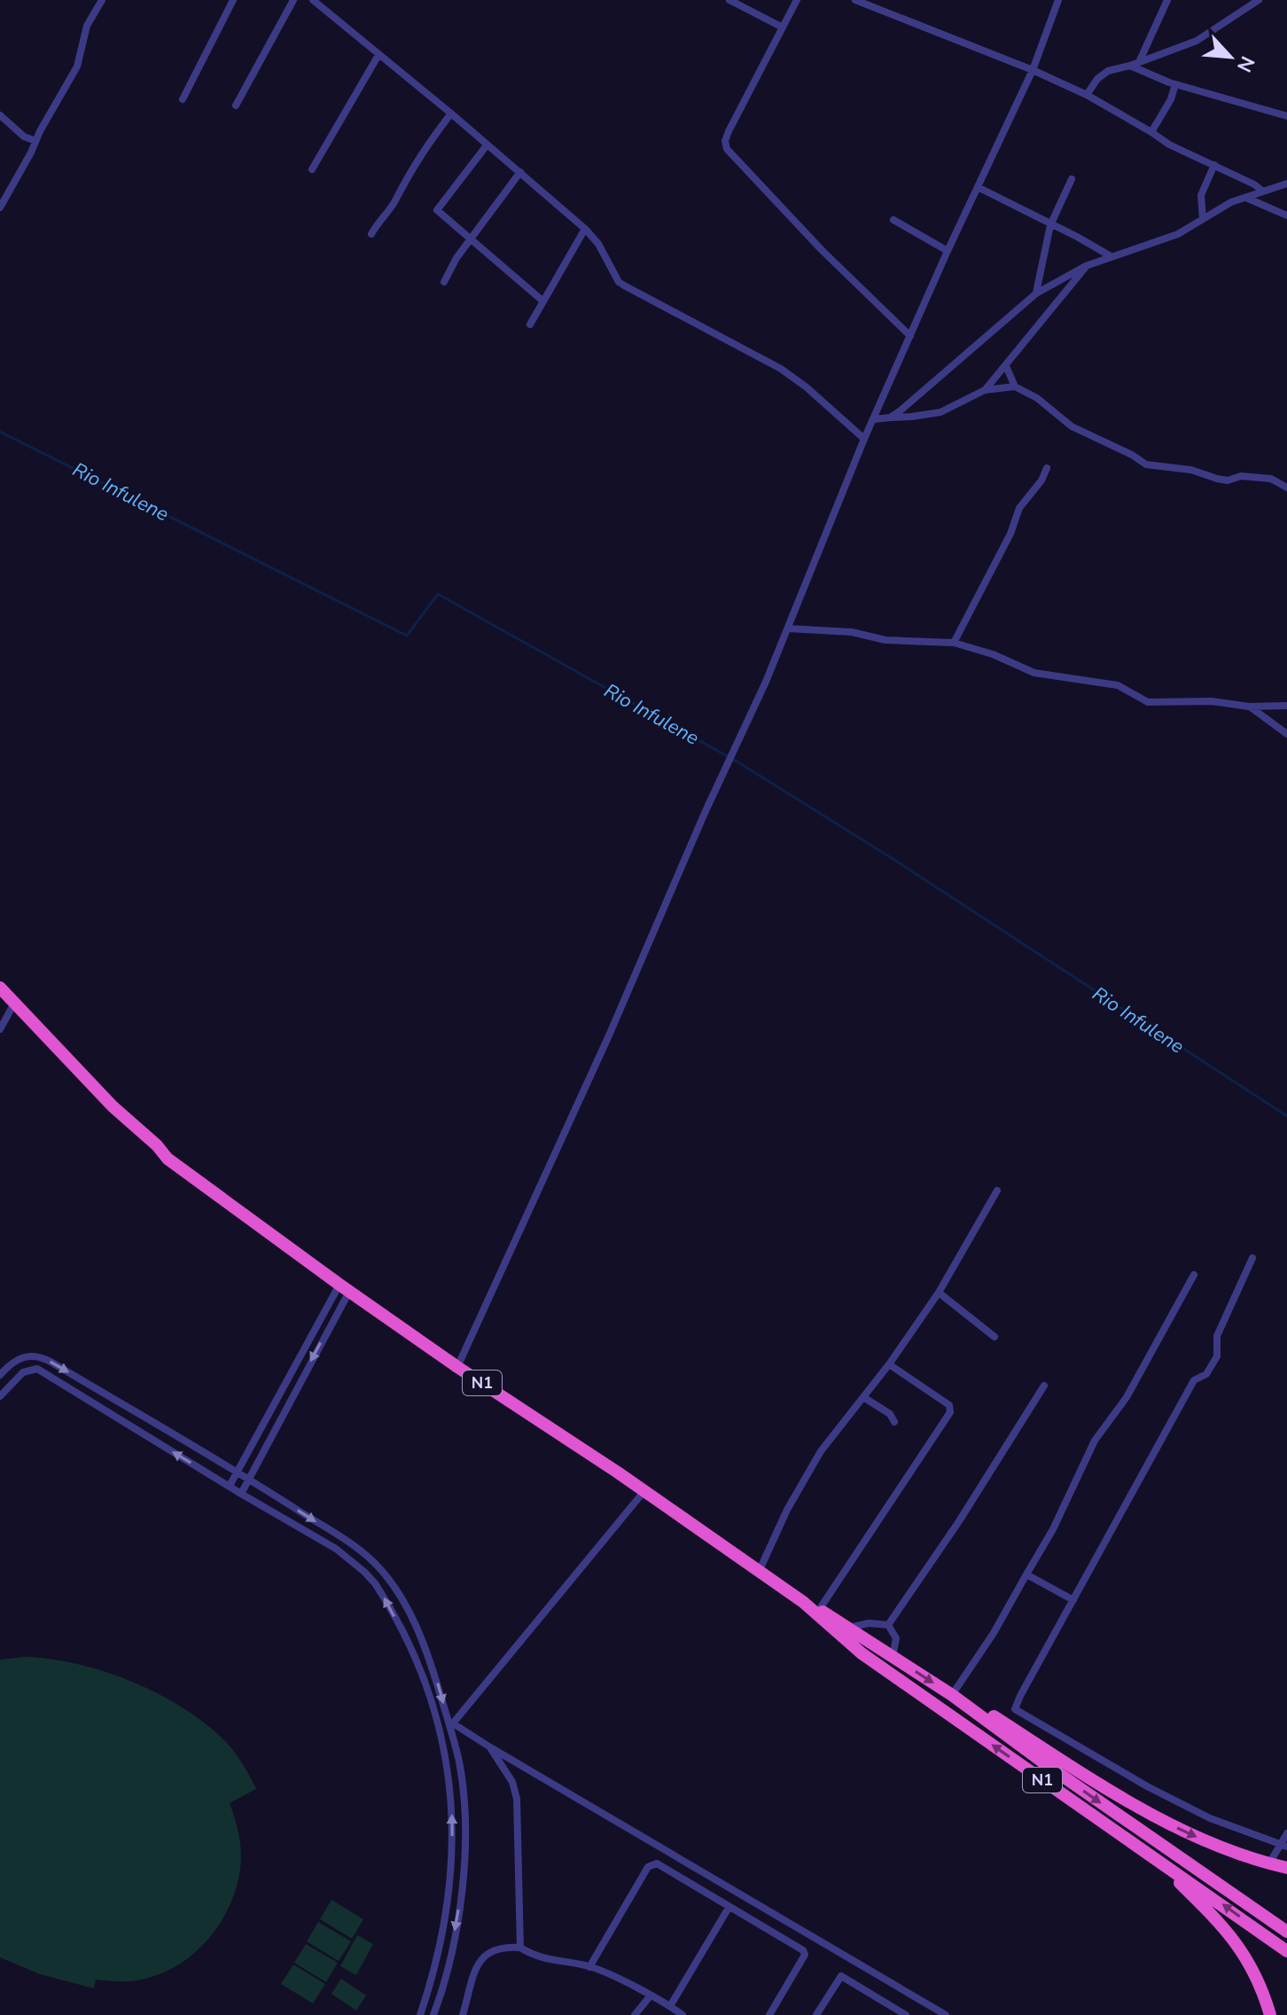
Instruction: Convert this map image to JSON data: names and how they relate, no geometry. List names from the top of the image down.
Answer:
{
  "streets": {
    "highway": ["N1"]
  },
  "water": ["Rio Infulene"],
  "north": "bottom right"
}
